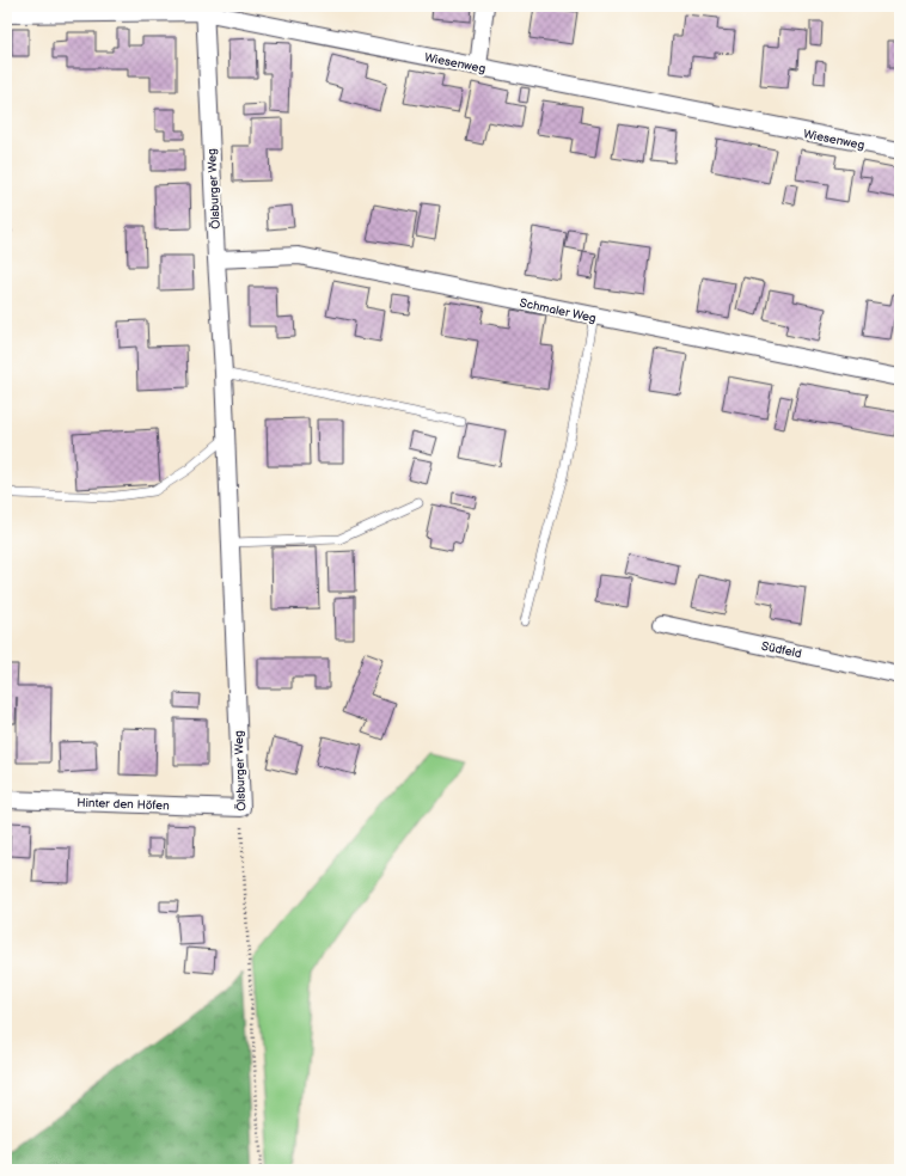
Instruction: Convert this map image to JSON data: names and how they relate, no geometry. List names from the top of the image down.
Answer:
{
  "streets": {
    "street": [
      "Wiesenweg",
      "Ölsburger Weg",
      "Schmaler Weg",
      "Südfeld",
      "Hinter den Höfen"
    ]
  },
  "crossings": [
    ["Wiesenweg", "Ölsburger Weg"],
    ["Ölsburger Weg", "Schmaler Weg"],
    ["Ölsburger Weg", "Hinter den Höfen"]
  ]
}
